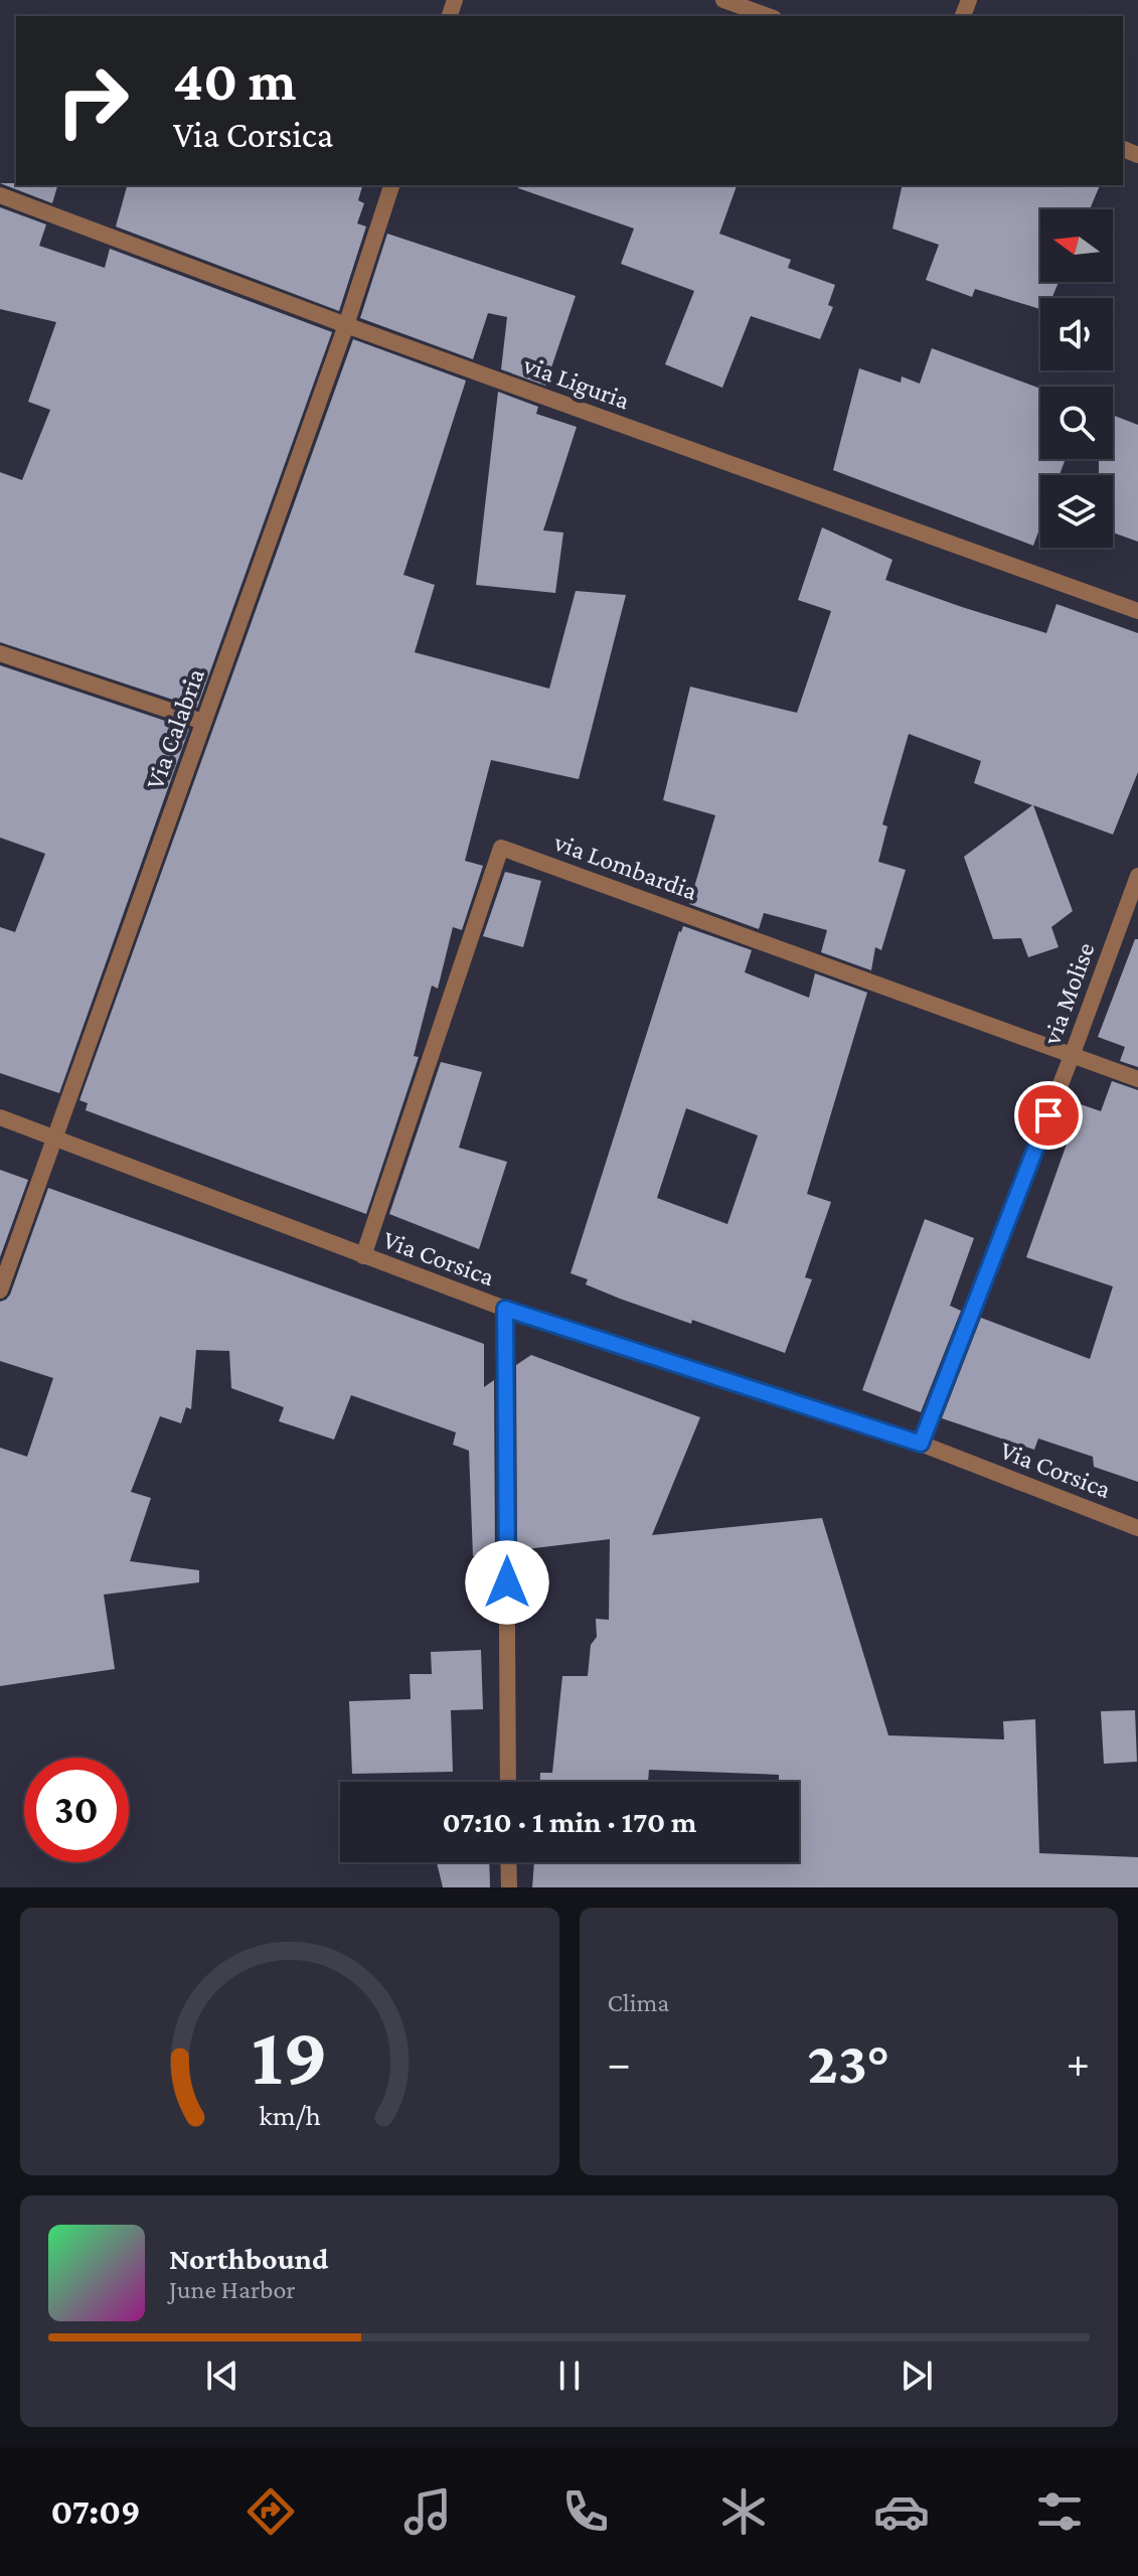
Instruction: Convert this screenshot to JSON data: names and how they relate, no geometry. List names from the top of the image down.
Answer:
{
  "streets": {
    "street": [
      "via Liguria",
      "Via Calabria",
      "via Lombardia",
      "via Molise",
      "Via Corsica"
    ]
  },
  "crossings": [
    ["via Liguria", "Via Calabria"],
    ["Via Calabria", "Via Corsica"],
    ["via Lombardia", "via Molise"],
    ["via Lombardia", "Via Corsica"],
    ["via Molise", "Via Corsica"]
  ],
  "north": "left",
  "page": {
    "turn": ["40 m", "Via Corsica"],
    "limit": "30",
    "trip": "07:10 · 1 min · 170 m",
    "tile": "Clima",
    "heat": ["−", "23°", "+"],
    "song": ["Northbound", "June Harbor"],
    "tabs": "07:09",
    "gauge": ["19", "km/h"]
  }
}
